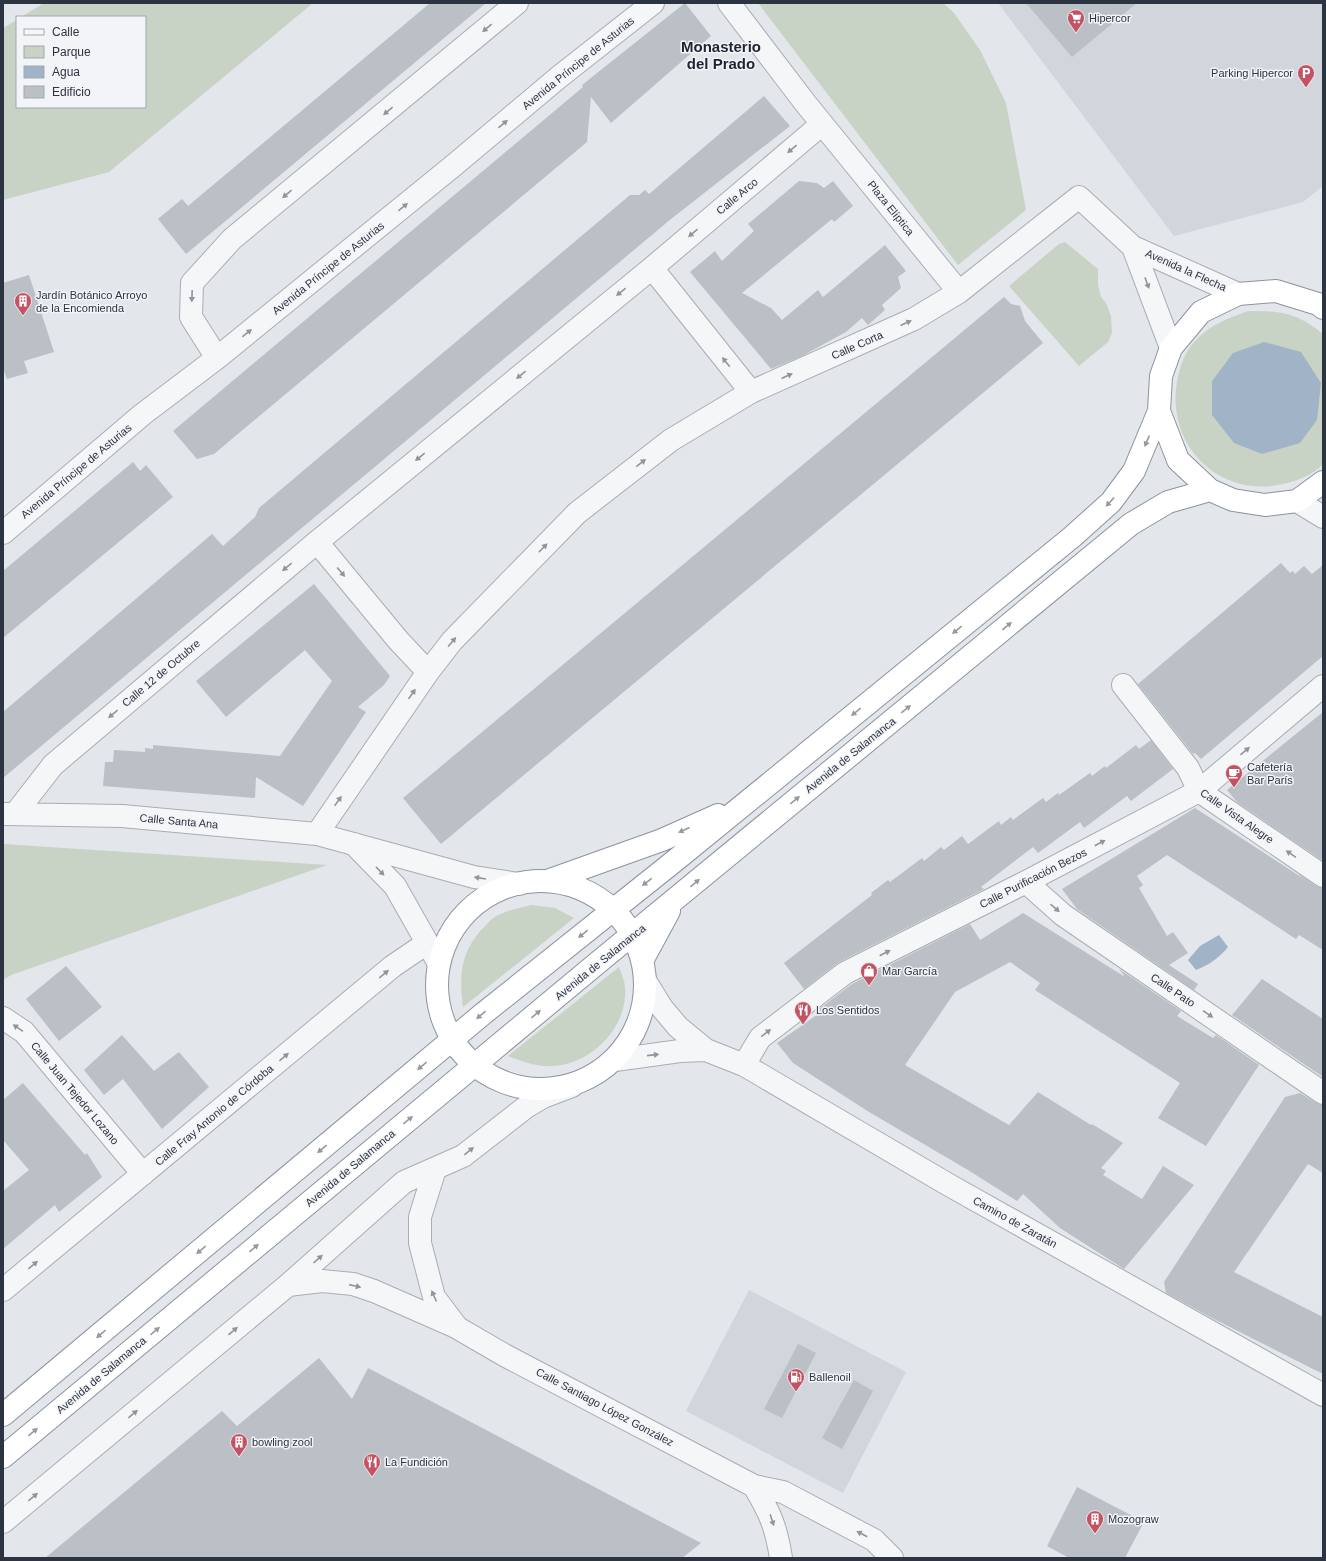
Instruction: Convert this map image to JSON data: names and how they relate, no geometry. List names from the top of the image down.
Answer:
{
  "streets": {
    "highway": ["Avenida de Salamanca"],
    "street": [
      "Avenida Príncipe de Asturias",
      "Calle Arco",
      "Plaza Elíptica",
      "Avenida la Flecha",
      "Calle Corta",
      "Calle 12 de Octubre",
      "Calle Vista Alegre",
      "Calle Santa Ana",
      "Calle Purificación Bezos",
      "Calle Pato",
      "Calle Juan Tejedor Lozano",
      "Calle Fray Antonio de Córdoba",
      "Camino de Zaratán",
      "Calle Santiago López González"
    ]
  },
  "crossings": [
    ["Calle Arco", "Plaza Elíptica"],
    ["Calle Arco", "Calle 12 de Octubre"],
    ["Plaza Elíptica", "Avenida la Flecha"],
    ["Plaza Elíptica", "Calle Corta"],
    ["Avenida la Flecha", "Calle Corta"],
    ["Calle Corta", "Calle Santa Ana"],
    ["Calle 12 de Octubre", "Calle Santa Ana"],
    ["Calle Vista Alegre", "Calle Purificación Bezos"],
    ["Calle Purificación Bezos", "Calle Pato"],
    ["Calle Purificación Bezos", "Camino de Zaratán"],
    ["Calle Juan Tejedor Lozano", "Calle Fray Antonio de Córdoba"]
  ],
  "one_way": [
    "Avenida Príncipe de Asturias",
    "Calle Arco",
    "Calle Corta",
    "Calle 12 de Octubre",
    "Calle Vista Alegre",
    "Calle Purificación Bezos",
    "Calle Pato",
    "Calle Juan Tejedor Lozano"
  ],
  "districts": ["Monasterio del Prado"],
  "places": {
    "supermarket": ["Hipercor"],
    "parking": ["Parking Hipercor"],
    "building": ["Jardín Botánico Arroyo de la Encomienda", "bowling zool", "Mozograw"],
    "cafe": ["Cafetería Bar París"],
    "shop": ["Mar García"],
    "restaurant": ["Los Sentidos", "La Fundición"],
    "fuel station": ["Ballenoil"]
  },
  "legend": [
    "Calle",
    "Parque",
    "Agua",
    "Edificio"
  ]
}
